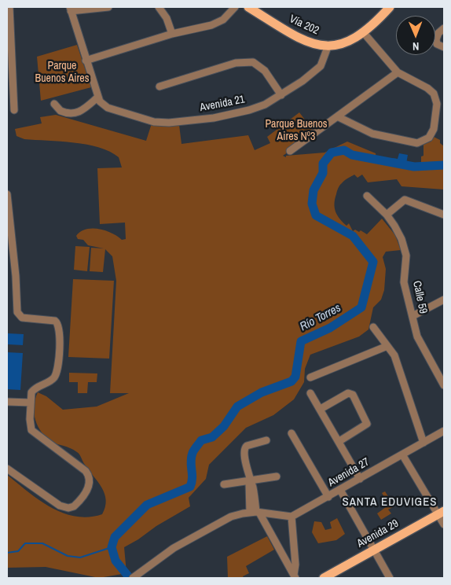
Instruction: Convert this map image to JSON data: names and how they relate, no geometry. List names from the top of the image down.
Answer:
{
  "streets": {
    "main road": ["Vía 202", "Avenida 29"],
    "street": ["Avenida 21", "Calle 59", "Avenida 27"]
  },
  "crossings": [
    ["Vía 202", "Avenida 21"]
  ],
  "districts": ["SANTA EDUVIGES"],
  "water": ["Río Torres"],
  "parks": ["Parque Buenos Aires", "Parque Buenos Aires Nº3"],
  "north": "bottom"
}
